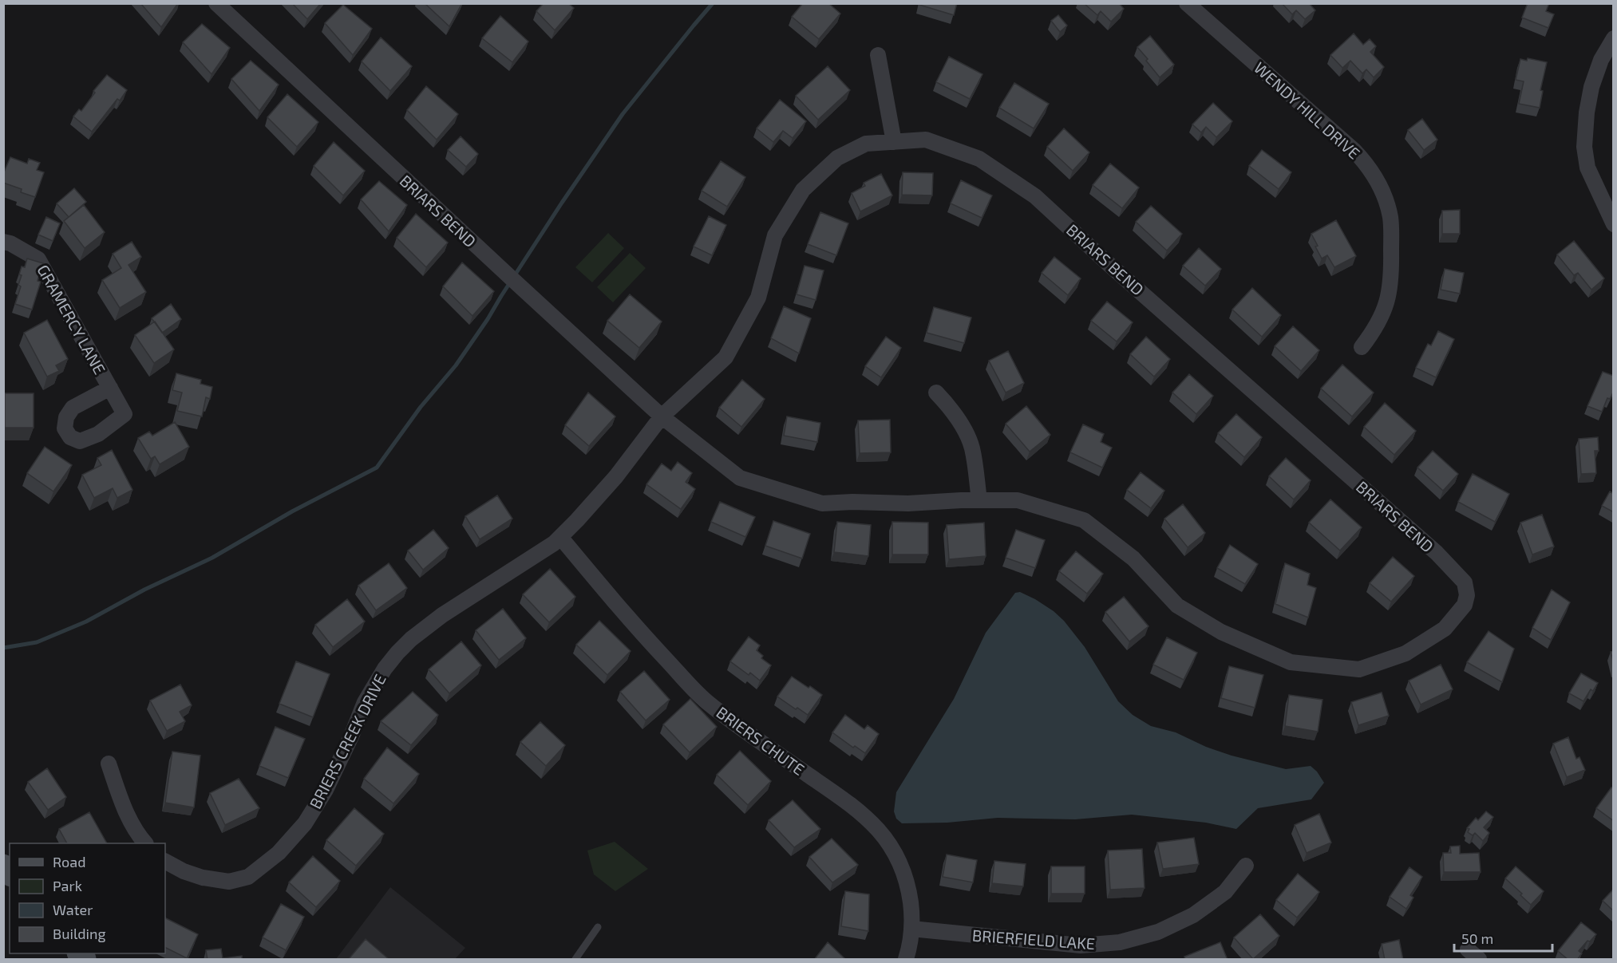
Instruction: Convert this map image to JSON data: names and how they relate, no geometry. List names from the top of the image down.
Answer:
{
  "streets": {
    "street": [
      "WENDY HILL DRIVE",
      "BRIARS BEND",
      "GRAMERCY LANE",
      "BRIERS CHUTE",
      "BRIERS CREEK DRIVE",
      "BRIERFIELD LAKE"
    ]
  },
  "crossings": [
    ["BRIARS BEND", "BRIERS CREEK DRIVE"],
    ["BRIERS CHUTE", "BRIERS CREEK DRIVE"],
    ["BRIERS CHUTE", "BRIERFIELD LAKE"]
  ],
  "legend": [
    "Road",
    "Park",
    "Water",
    "Building"
  ],
  "scale_bar": "50 m"
}
